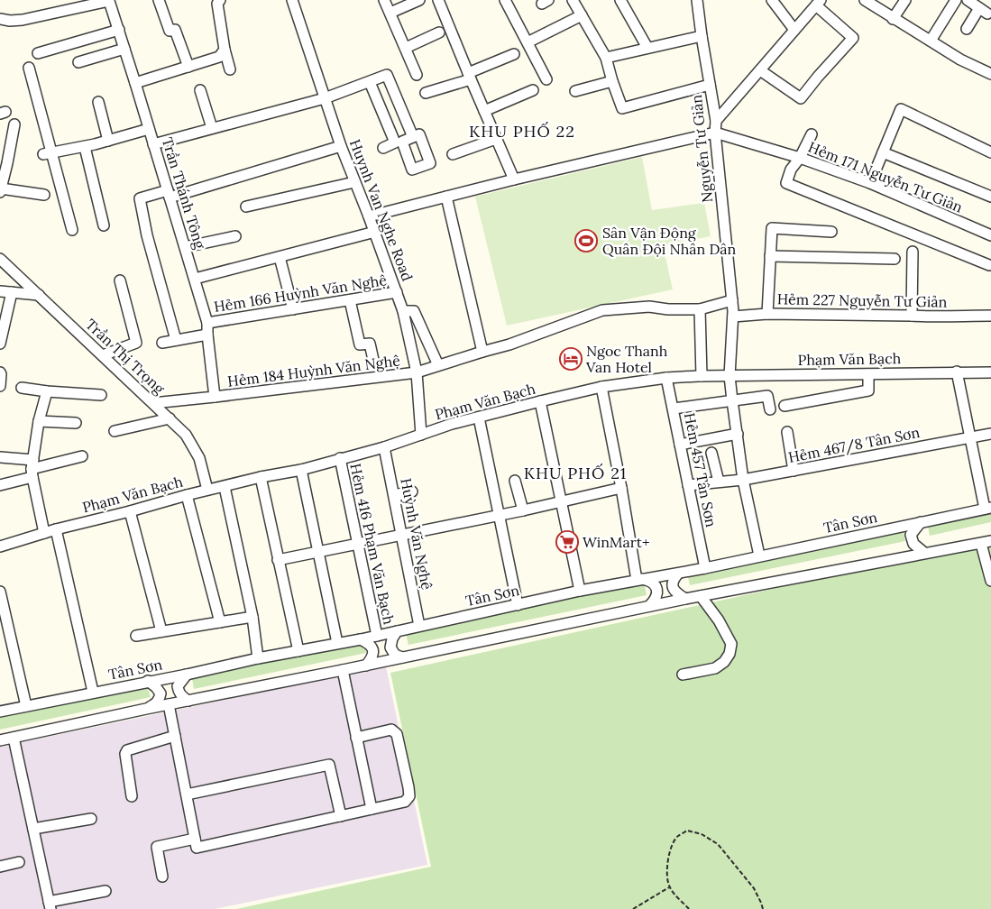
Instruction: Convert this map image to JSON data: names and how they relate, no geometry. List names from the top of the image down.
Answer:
{
  "streets": {
    "street": [
      "Nguyễn Tư Giản",
      "Hẻm 171 Nguyễn Tư Giản",
      "Trần Thánh Tông",
      "Huynh Van Nghe Road",
      "Hẻm 166 Huỳnh Văn Nghệ",
      "Hẻm 227 Nguyễn Tư Giản",
      "Trần Thị Trọng",
      "Phạm Văn Bạch",
      "Hẻm 184 Huỳnh Văn Nghệ",
      "Hẻm 467/8 Tân Sơn",
      "Hẻm 457 Tân Sơn",
      "Tân Sơn",
      "Huỳnh Văn Nghệ",
      "Hẻm 416 Phạm Văn Bạch"
    ]
  },
  "crossings": [
    ["Nguyễn Tư Giản", "Hẻm 171 Nguyễn Tư Giản"],
    ["Nguyễn Tư Giản", "Hẻm 227 Nguyễn Tư Giản"],
    ["Nguyễn Tư Giản", "Phạm Văn Bạch"],
    ["Nguyễn Tư Giản", "Hẻm 184 Huỳnh Văn Nghệ"],
    ["Nguyễn Tư Giản", "Hẻm 467/8 Tân Sơn"],
    ["Nguyễn Tư Giản", "Tân Sơn"],
    ["Trần Thánh Tông", "Hẻm 166 Huỳnh Văn Nghệ"],
    ["Trần Thánh Tông", "Hẻm 184 Huỳnh Văn Nghệ"],
    ["Huynh Van Nghe Road", "Hẻm 166 Huỳnh Văn Nghệ"],
    ["Huynh Van Nghe Road", "Phạm Văn Bạch"],
    ["Huynh Van Nghe Road", "Hẻm 184 Huỳnh Văn Nghệ"],
    ["Trần Thị Trọng", "Phạm Văn Bạch"],
    ["Phạm Văn Bạch", "Hẻm 457 Tân Sơn"],
    ["Phạm Văn Bạch", "Huỳnh Văn Nghệ"],
    ["Phạm Văn Bạch", "Hẻm 416 Phạm Văn Bạch"],
    ["Hẻm 467/8 Tân Sơn", "Hẻm 457 Tân Sơn"],
    ["Hẻm 457 Tân Sơn", "Tân Sơn"],
    ["Tân Sơn", "Huỳnh Văn Nghệ"],
    ["Tân Sơn", "Hẻm 416 Phạm Văn Bạch"]
  ],
  "districts": ["KHU PHỐ 22", "KHU PHỐ 21"],
  "places": {
    "sports": ["Sân Vận Động Quân Đội Nhân Dân"],
    "hotel": ["Ngoc Thanh Van Hotel"],
    "supermarket": ["WinMart+"]
  }
}
